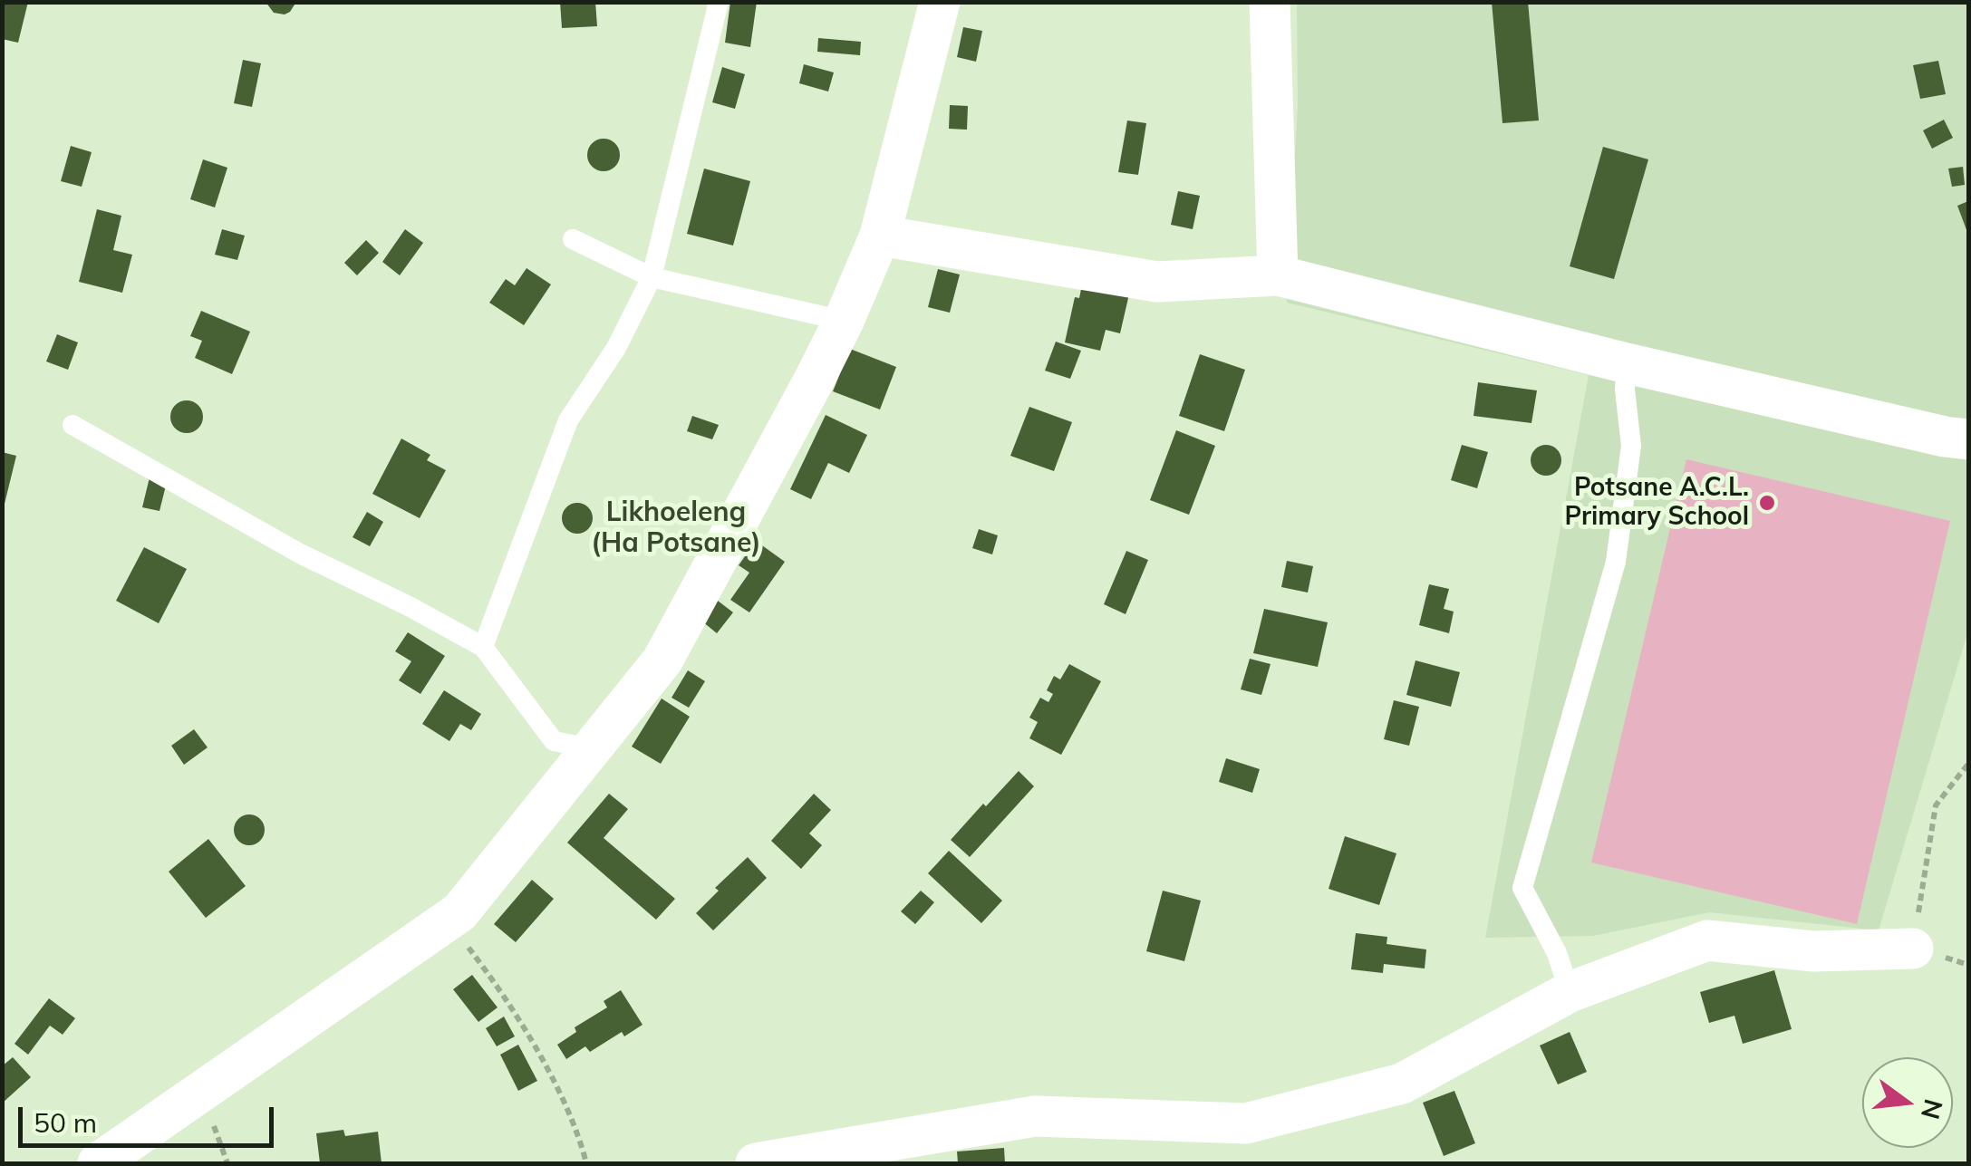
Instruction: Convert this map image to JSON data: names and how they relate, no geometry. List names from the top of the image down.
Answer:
{
  "districts": ["Likhoeleng (Ha Potsane)"],
  "places": ["Potsane A.C.L. Primary School"],
  "scale_bar": "50 m",
  "north": "right"
}
